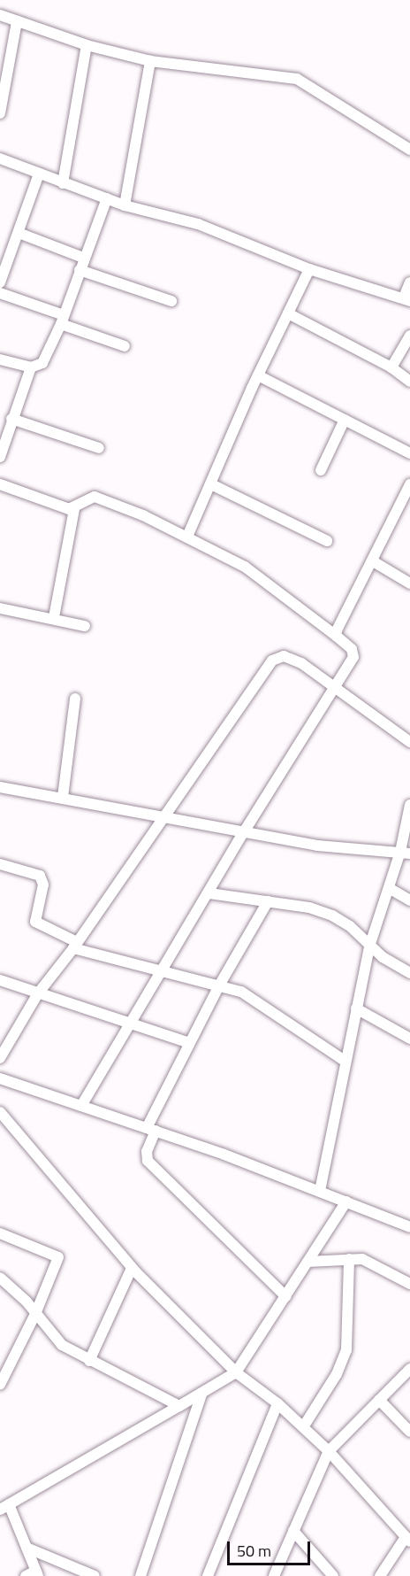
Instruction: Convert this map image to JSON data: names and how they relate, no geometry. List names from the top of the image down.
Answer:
{
  "scale_bar": "50 m"
}
